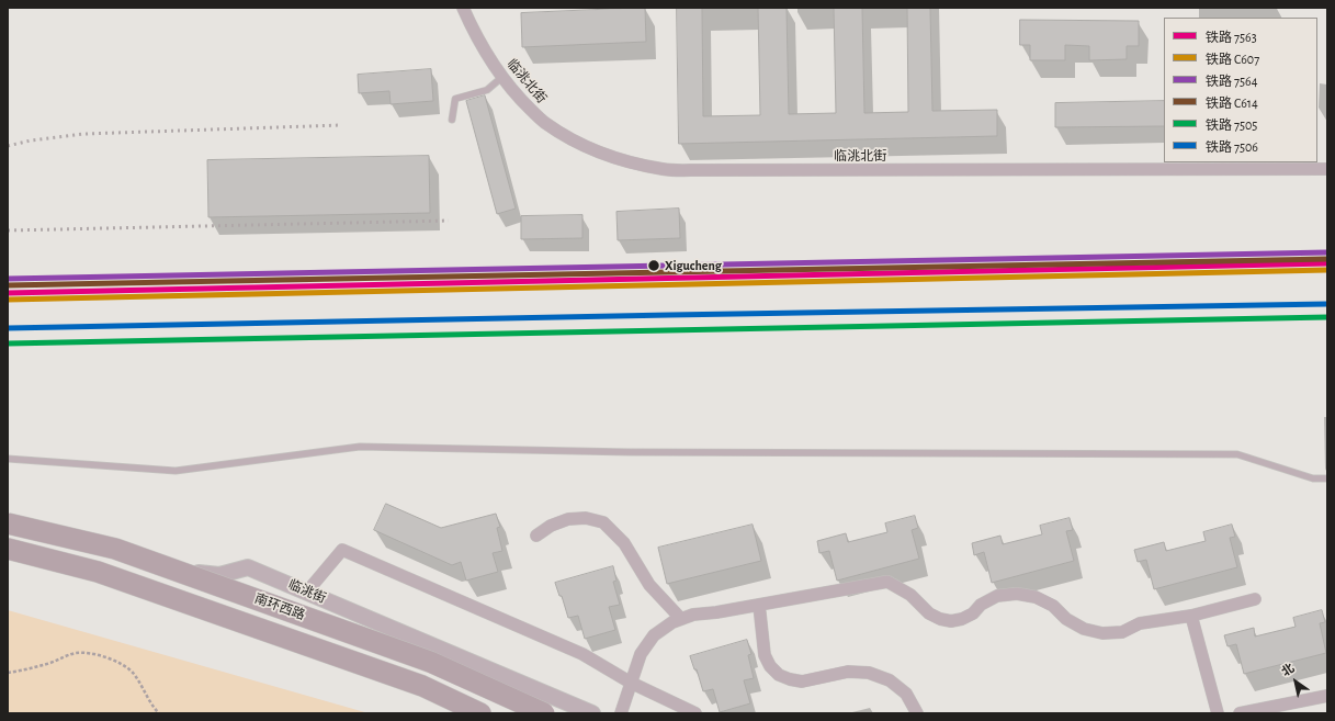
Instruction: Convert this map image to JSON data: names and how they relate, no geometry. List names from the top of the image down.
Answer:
{
  "streets": {
    "highway": ["南环西路"],
    "street": ["临洮北街", "临洮街"]
  },
  "places": ["Xigucheng"],
  "lines": [
    "rail line 7564",
    "rail line C614",
    "rail line 7563",
    "rail line C607",
    "rail line 7506",
    "rail line 7505"
  ],
  "legend": [
    "铁路 7563",
    "铁路 C607",
    "铁路 7564",
    "铁路 C614",
    "铁路 7505",
    "铁路 7506"
  ],
  "north": "top left"
}
